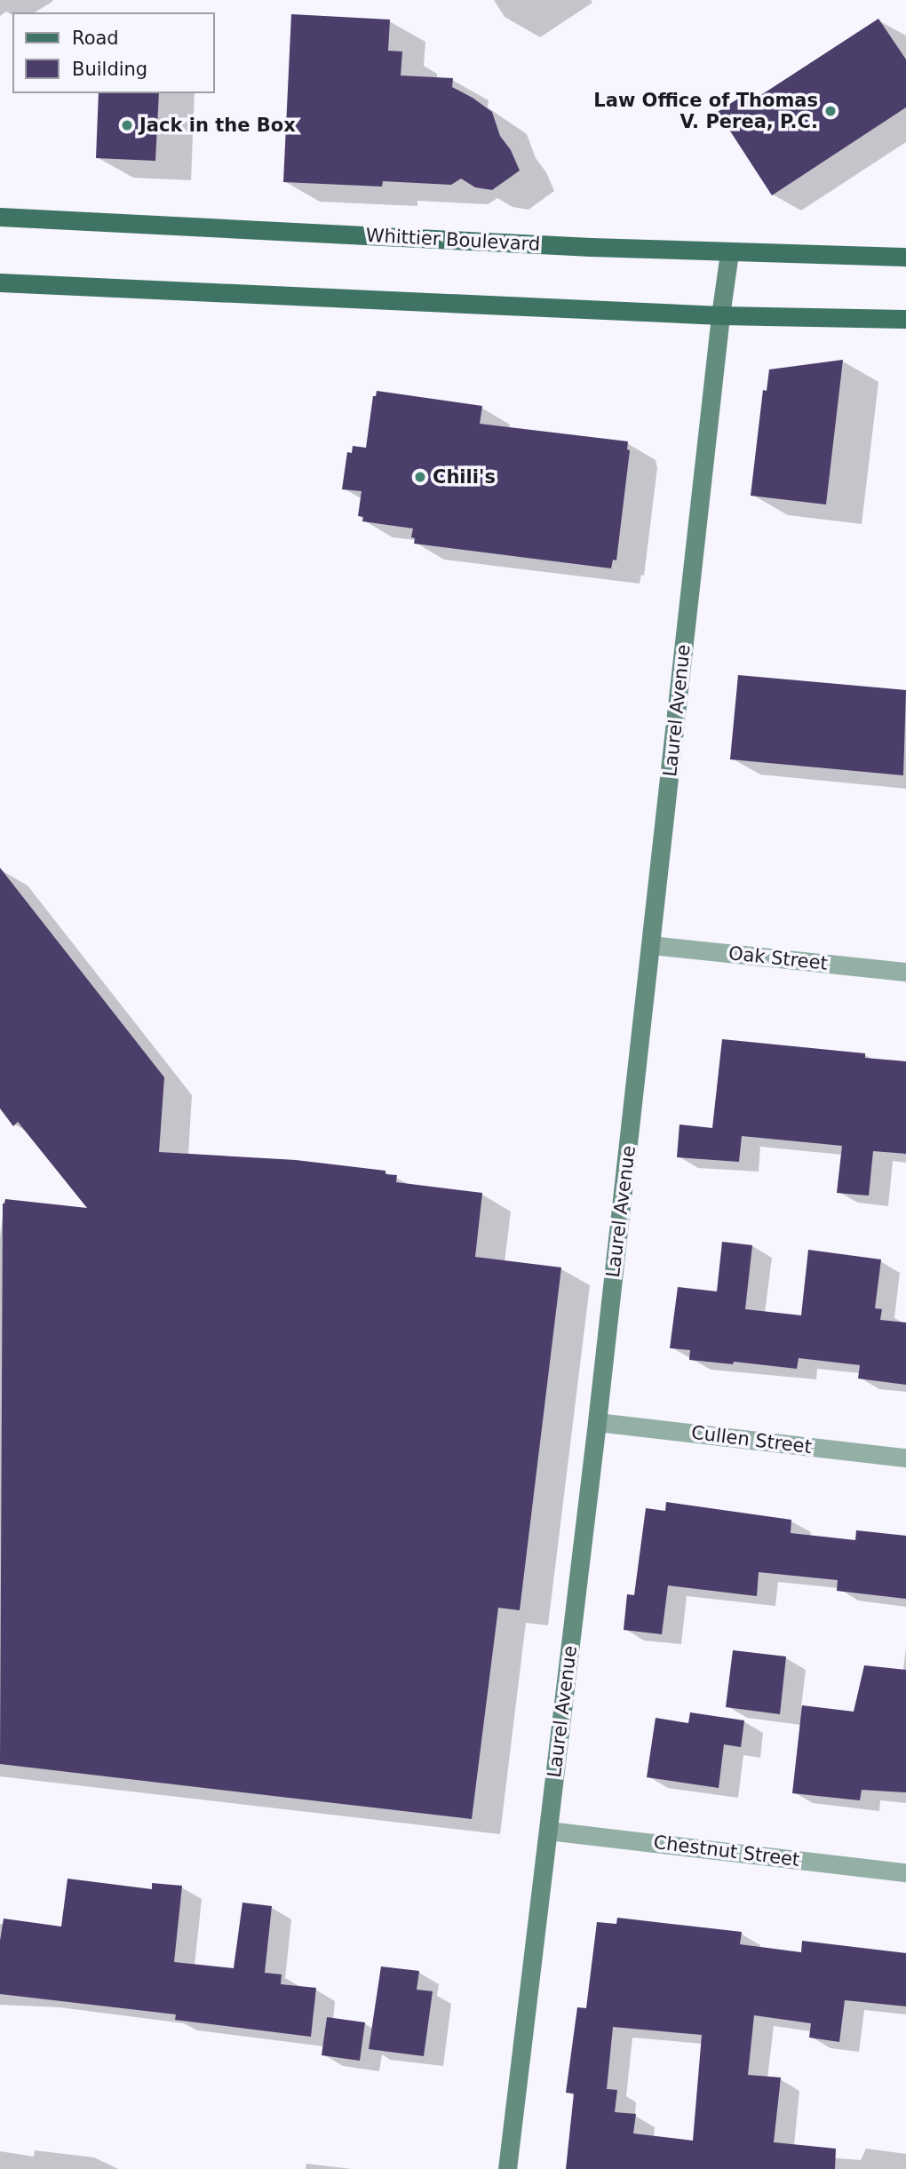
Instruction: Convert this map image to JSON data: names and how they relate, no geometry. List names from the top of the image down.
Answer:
{
  "streets": {
    "main road": ["Whittier Boulevard"],
    "street": [
      "Laurel Avenue",
      "Oak Street",
      "Cullen Street",
      "Chestnut Street"
    ]
  },
  "crossings": [
    ["Whittier Boulevard", "Laurel Avenue"],
    ["Laurel Avenue", "Oak Street"],
    ["Laurel Avenue", "Cullen Street"],
    ["Laurel Avenue", "Chestnut Street"]
  ],
  "places": ["Law Office of Thomas V. Perea, P.C.", "Jack in the Box", "Chili's"],
  "legend": ["Road", "Building"]
}
